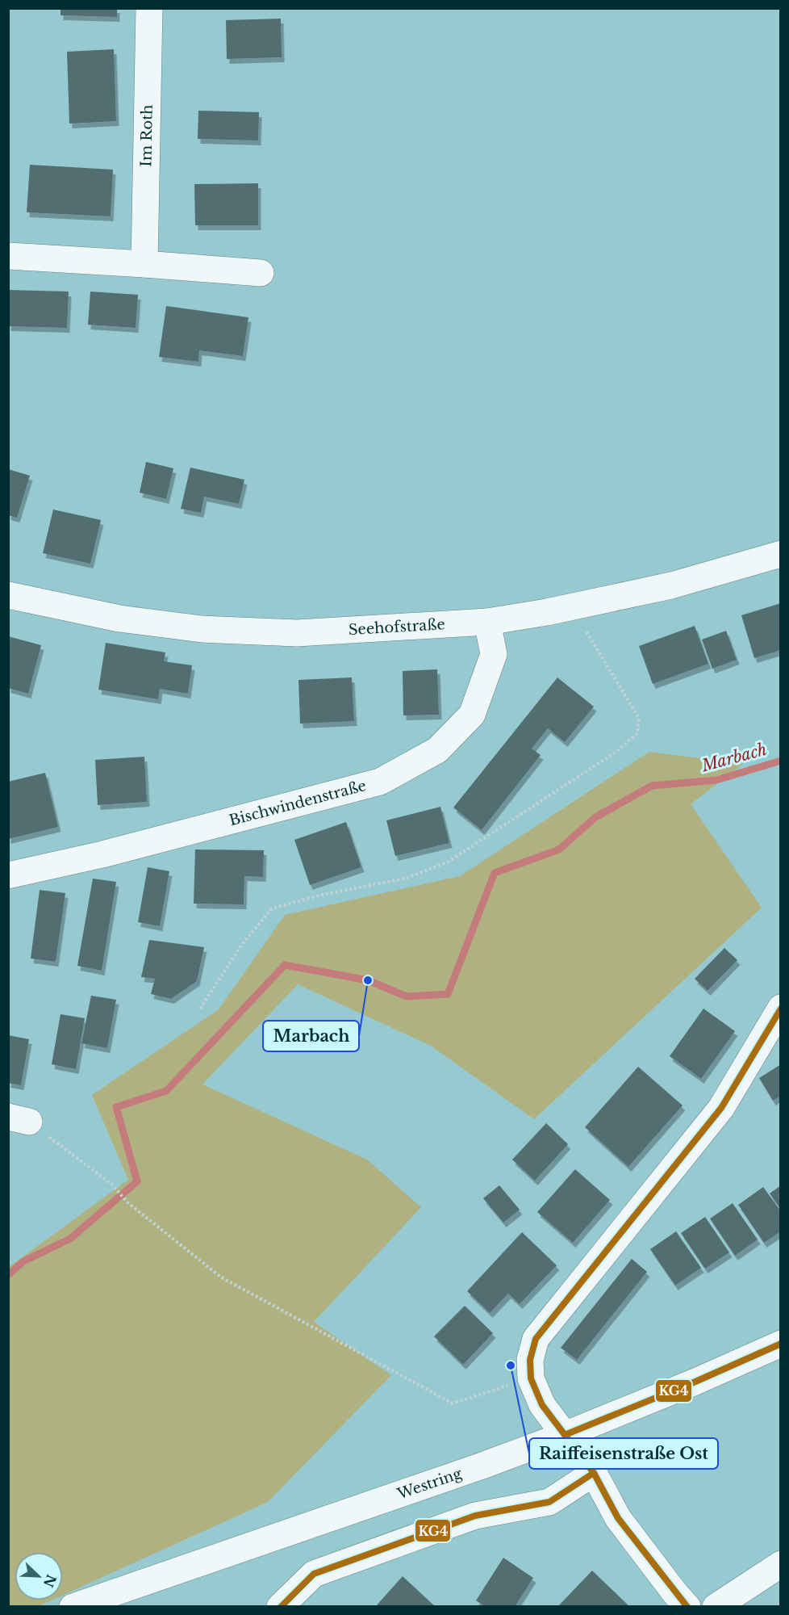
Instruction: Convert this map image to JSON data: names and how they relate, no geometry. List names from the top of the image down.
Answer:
{
  "streets": {
    "street": [
      "Im Roth",
      "Seehofstraße",
      "Bischwindenstraße",
      "Westring"
    ]
  },
  "crossings": [
    ["Seehofstraße", "Bischwindenstraße"]
  ],
  "water": ["Marbach"],
  "places": ["Marbach", "Raiffeisenstraße Ost"],
  "lines": ["transit line KG4"],
  "north": "bottom right"
}
